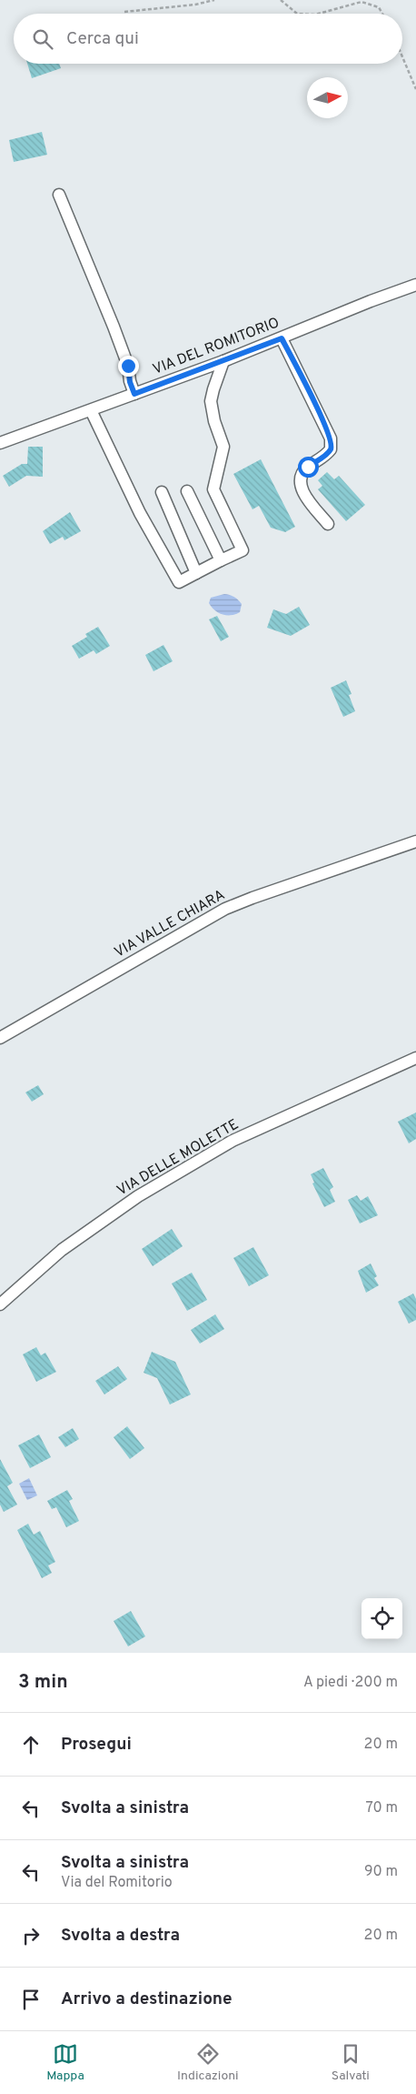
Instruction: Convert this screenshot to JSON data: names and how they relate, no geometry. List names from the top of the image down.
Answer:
{
  "streets": {
    "street": ["VIA DEL ROMITORIO", "VIA VALLE CHIARA", "VIA DELLE MOLETTE"]
  },
  "north": "right",
  "page": {
    "search": "Cerca qui",
    "heading": ["3 min", "A piedi · 200 m"],
    "list": [
      ["Prosegui", "20 m"],
      ["Svolta a sinistra", "70 m"],
      ["Svolta a sinistra", "Via del Romitorio", "90 m"],
      ["Svolta a destra", "20 m"],
      "Arrivo a destinazione"
    ],
    "nav": ["Mappa", "Indicazioni", "Salvati"]
  }
}
